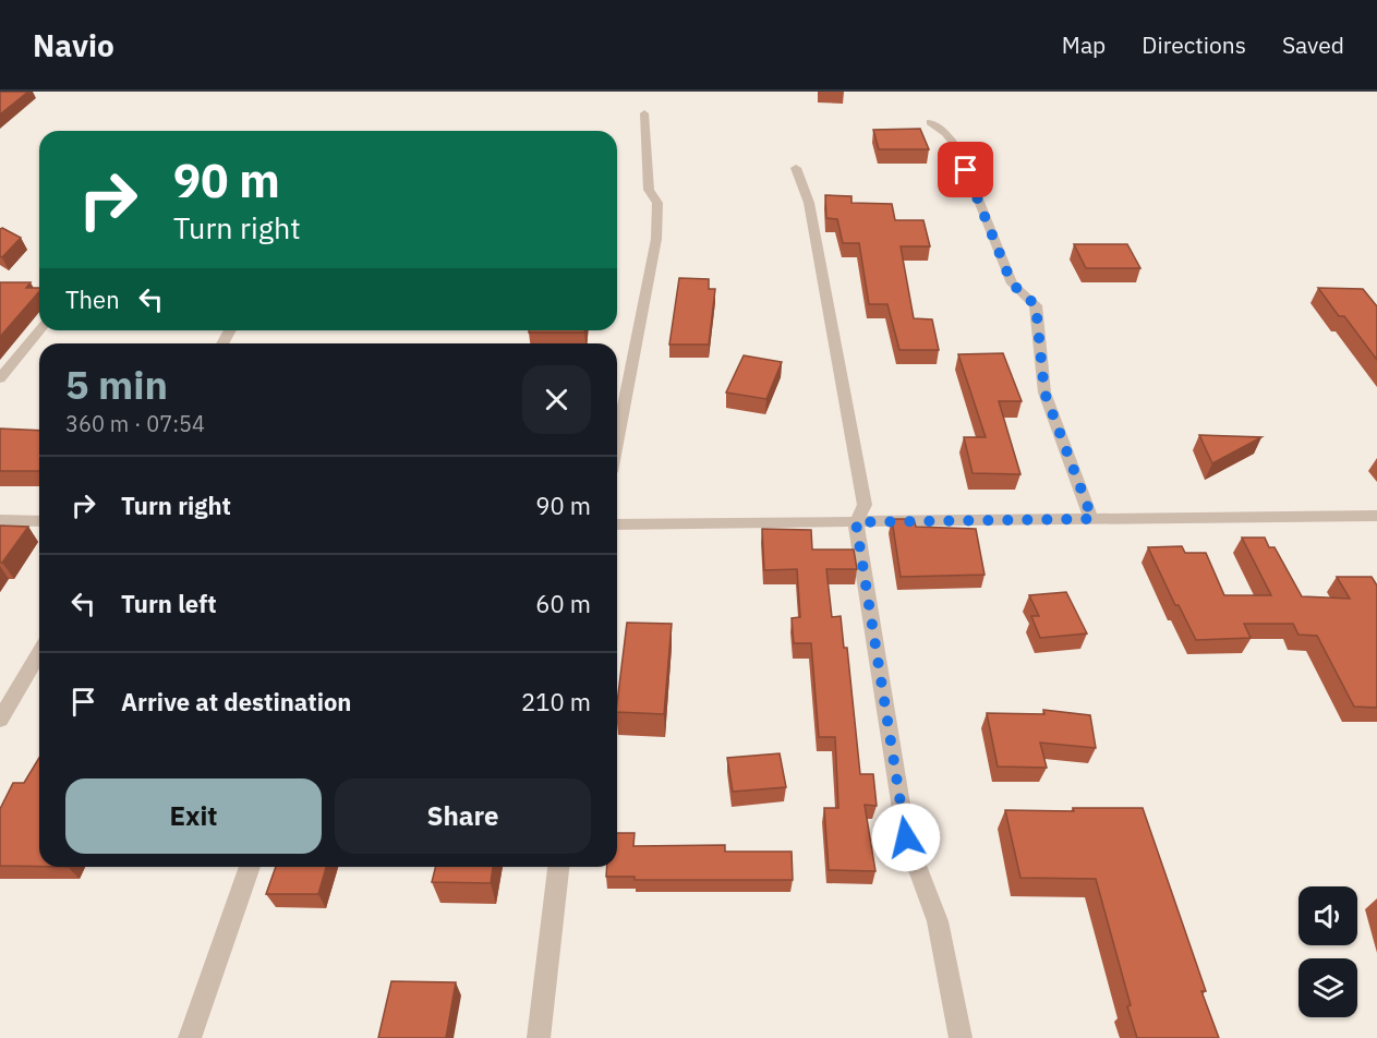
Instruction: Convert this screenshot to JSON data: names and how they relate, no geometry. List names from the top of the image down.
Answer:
{
  "page": {
    "header": "Navio",
    "nav": ["Map", "Directions", "Saved"],
    "turn": ["90 m", "Turn right"],
    "then": "Then",
    "heading": ["5 min", "360 m · 07:54"],
    "list": [
      {
        "name": "Turn right",
        "value": "90 m"
      },
      {
        "name": "Turn left",
        "value": "60 m"
      },
      {
        "name": "Arrive at destination",
        "value": "210 m"
      }
    ],
    "buttons": ["Exit", "Share"]
  }
}
